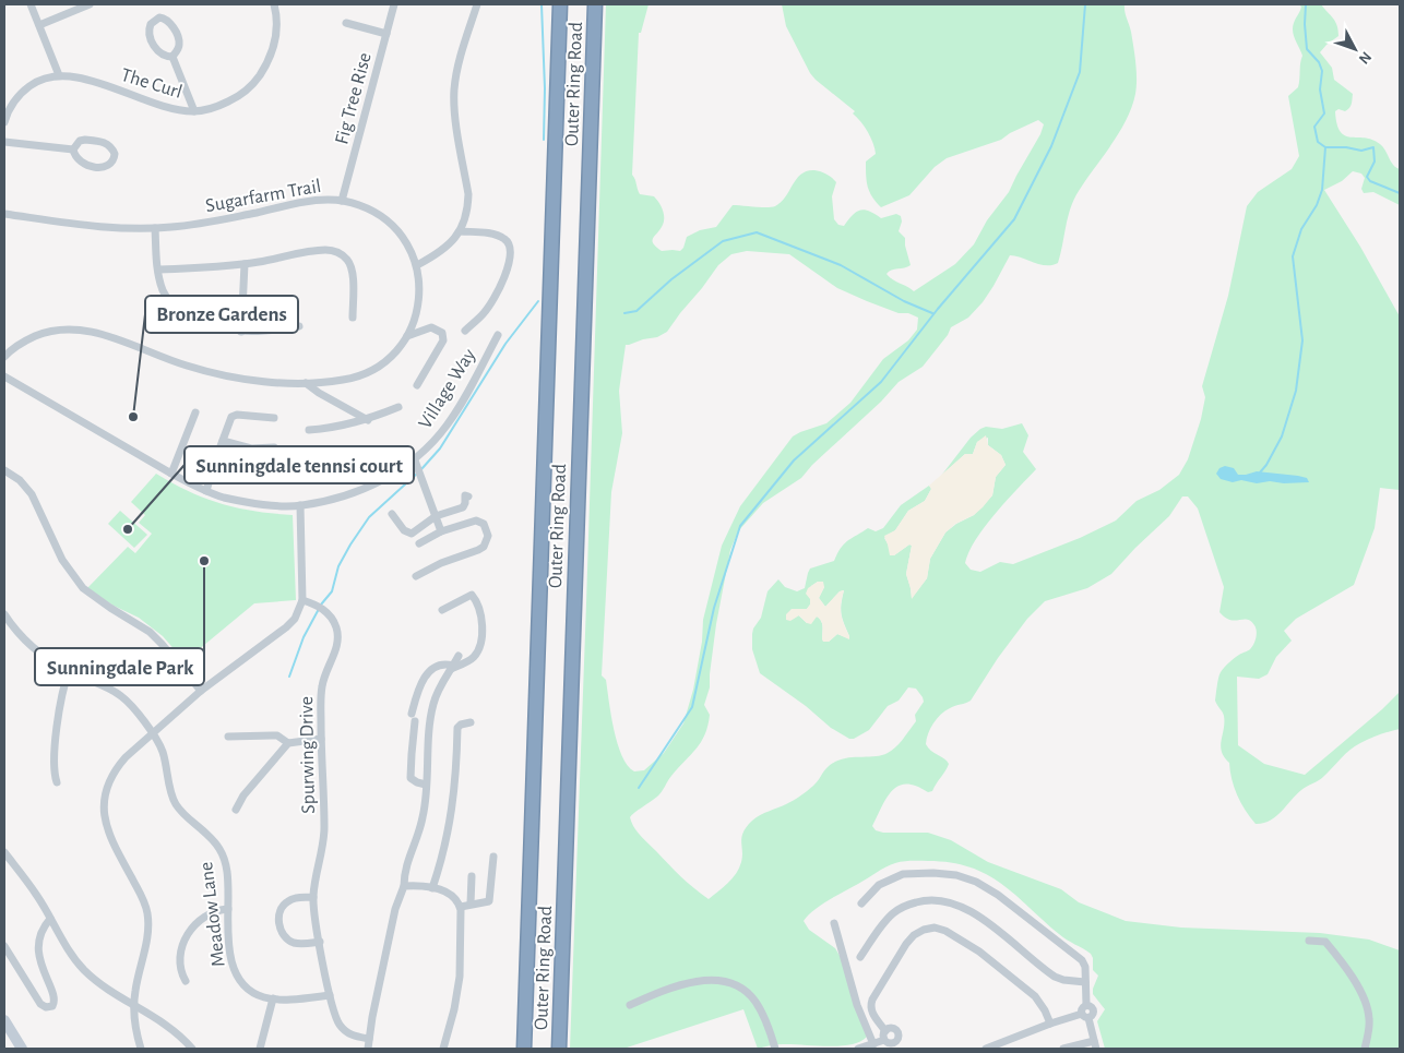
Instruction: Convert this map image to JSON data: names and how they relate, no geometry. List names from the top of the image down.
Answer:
{
  "streets": {
    "highway": ["Outer Ring Road"],
    "street": [
      "The Curl",
      "Fig Tree Rise",
      "Sugarfarm Trail",
      "Village Way",
      "Spurwing Drive",
      "Meadow Lane"
    ]
  },
  "crossings": [
    ["Fig Tree Rise", "Sugarfarm Trail"],
    ["Spurwing Drive", "Meadow Lane"]
  ],
  "places": ["Bronze Gardens", "Sunningdale tennsi court", "Sunningdale Park"],
  "north": "bottom right"
}
